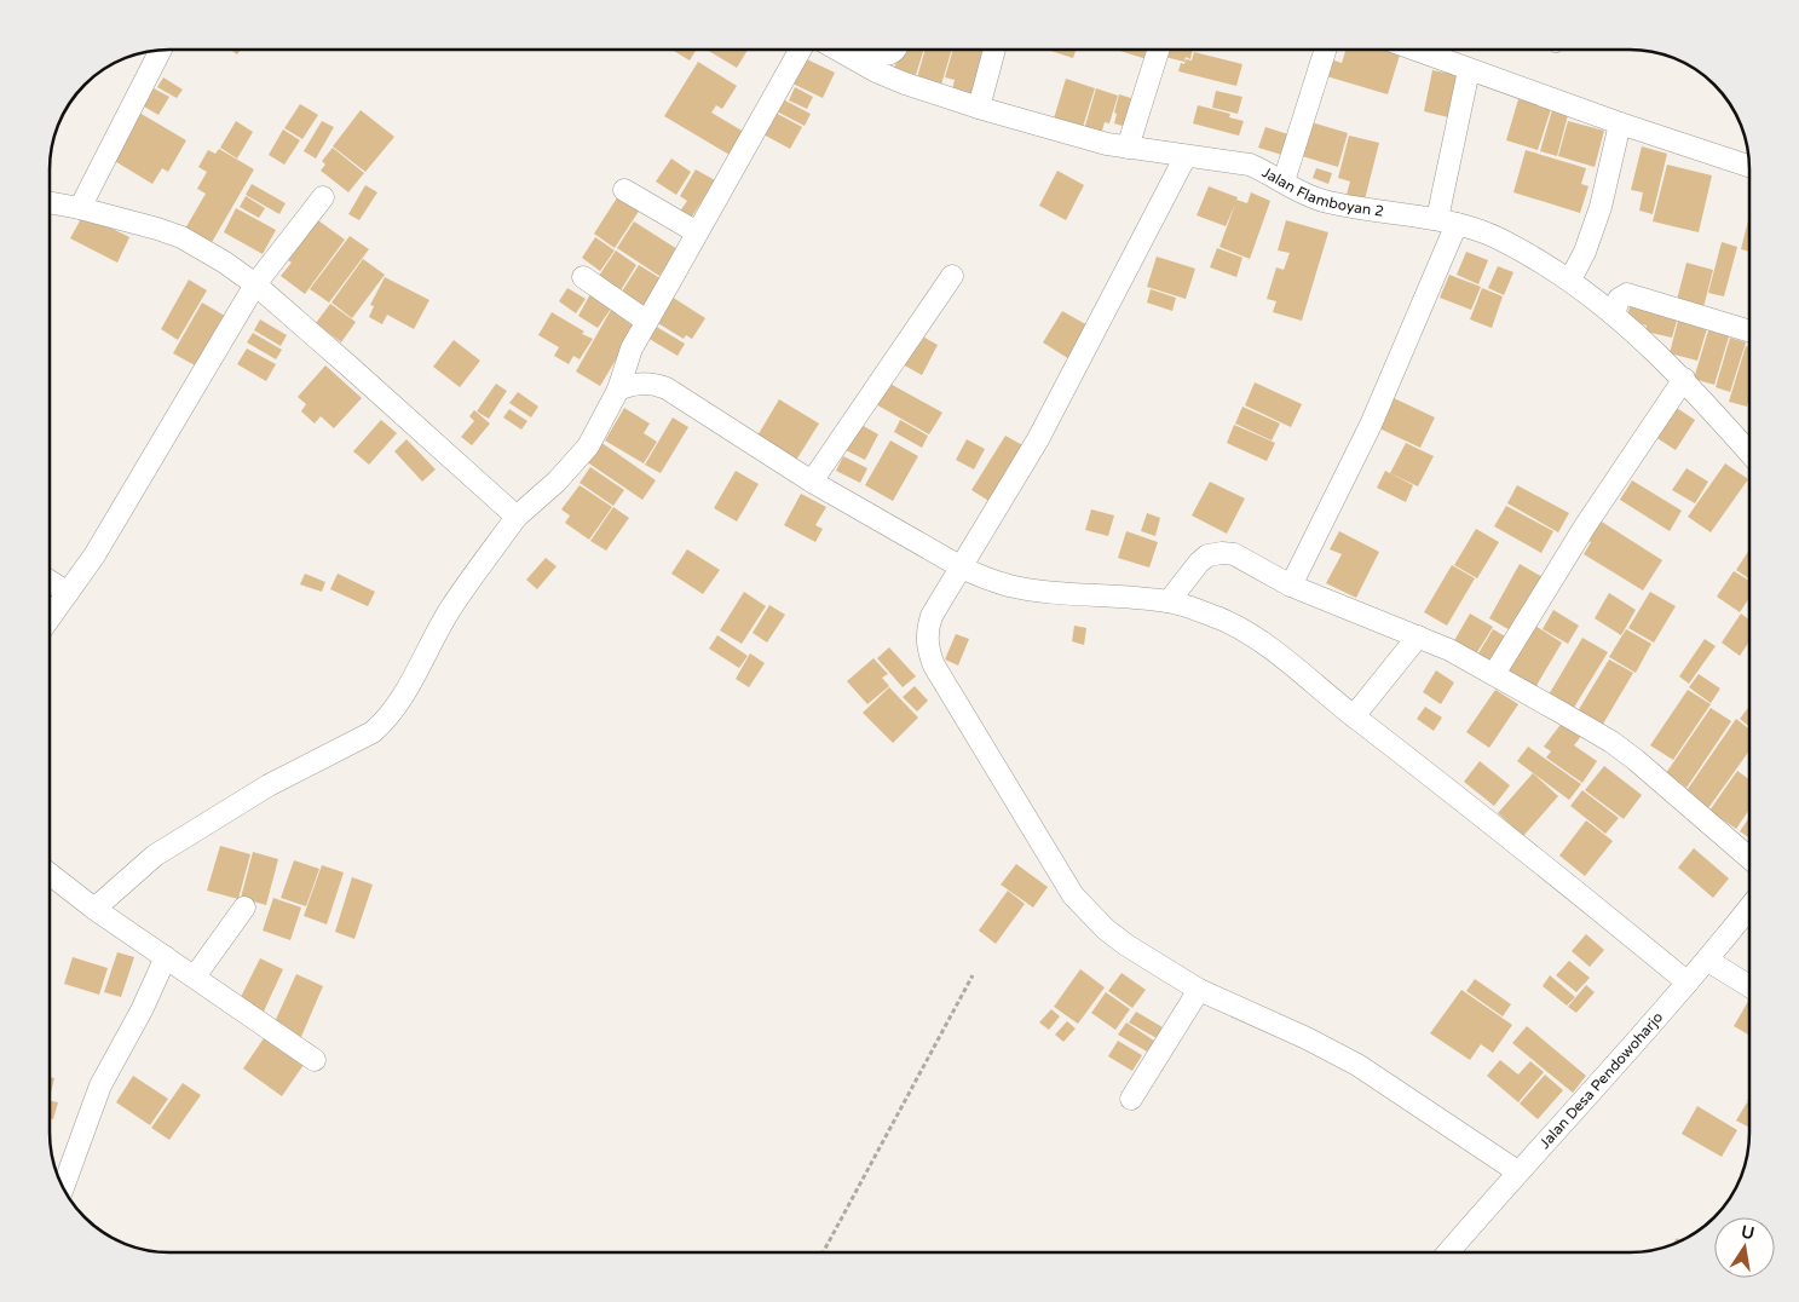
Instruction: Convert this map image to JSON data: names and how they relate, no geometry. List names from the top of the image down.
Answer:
{
  "streets": {
    "street": ["Jalan Flamboyan 2", "Jalan Desa Pendowoharjo"]
  },
  "north": "top"
}
